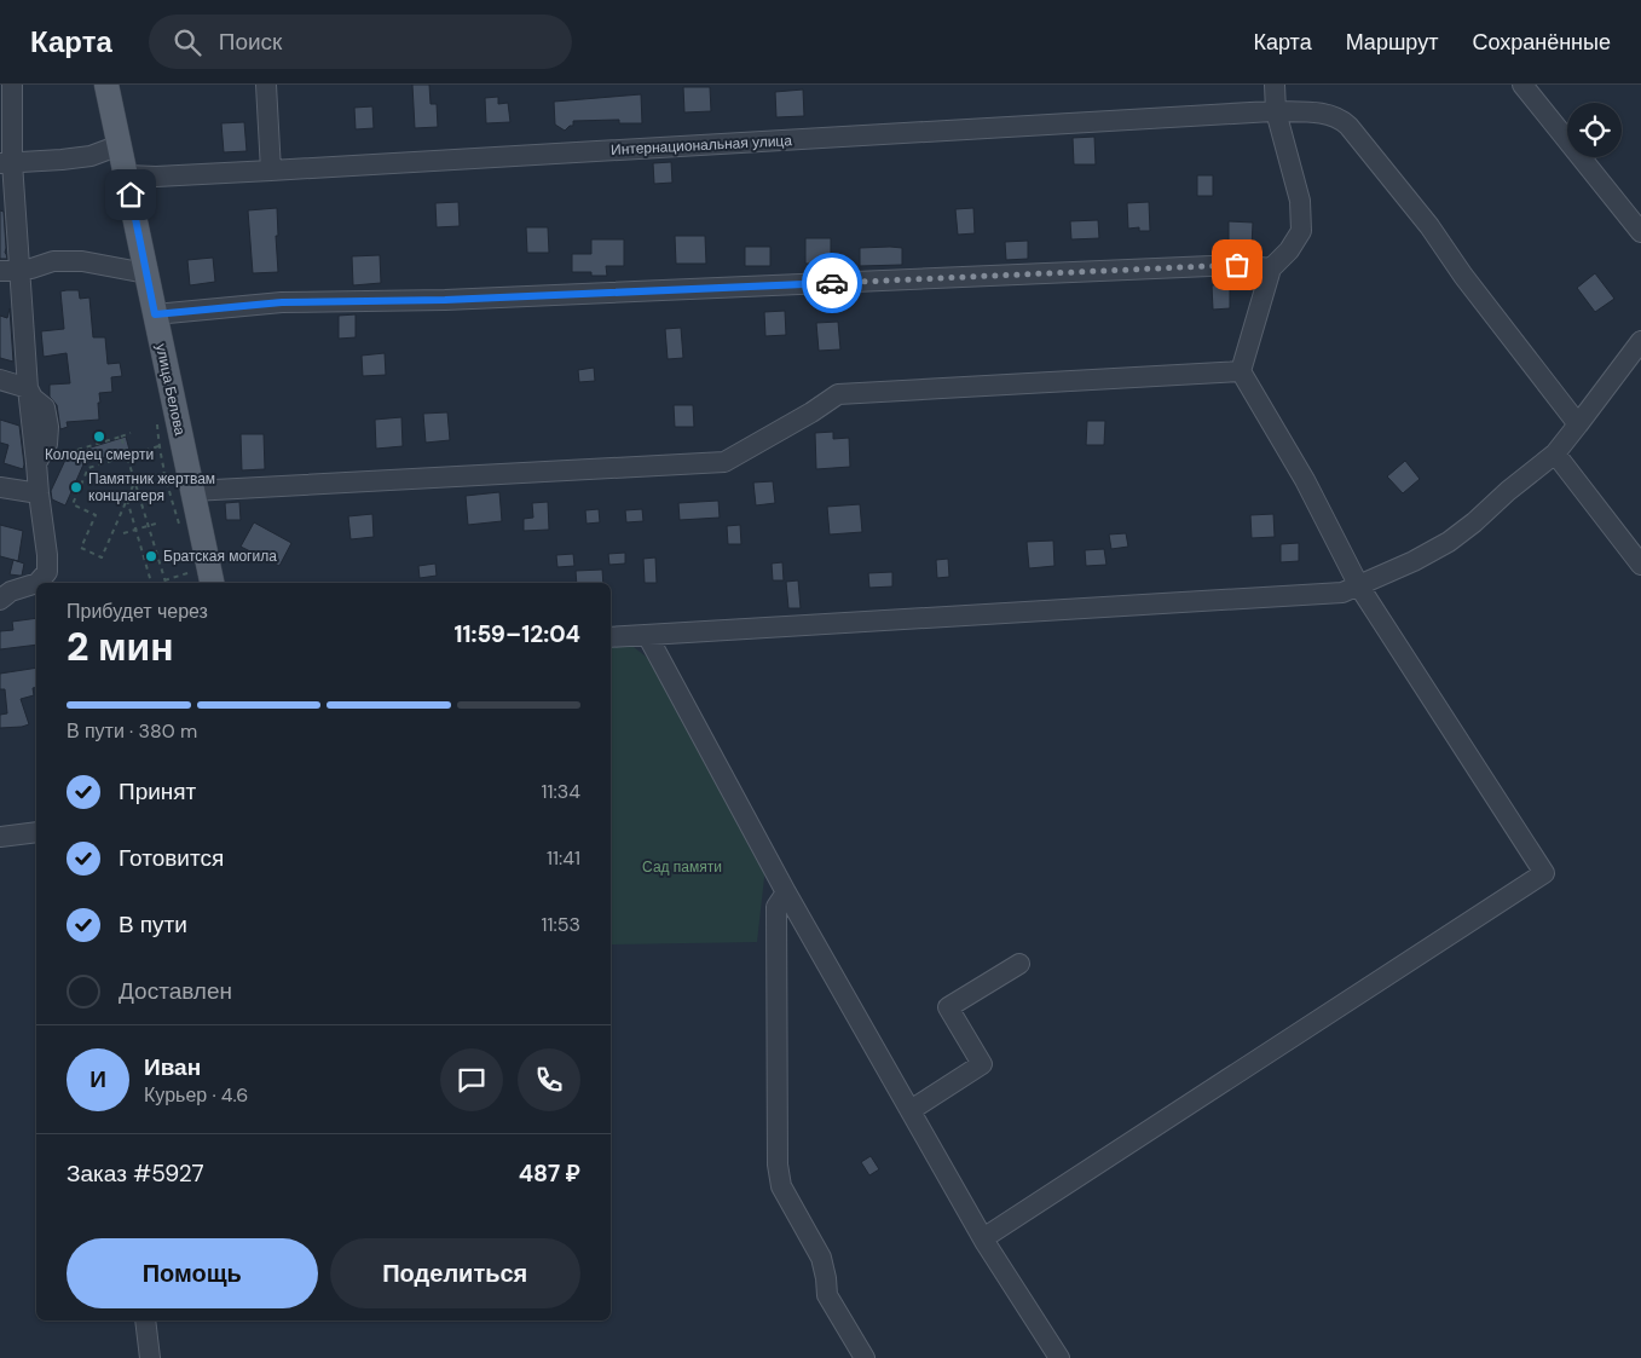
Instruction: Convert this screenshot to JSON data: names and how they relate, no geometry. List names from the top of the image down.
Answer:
{
  "streets": {
    "main road": ["улица Белова"],
    "street": ["Интернациональная улица"]
  },
  "crossings": [
    ["Интернациональная улица", "улица Белова"]
  ],
  "parks": ["Сад памяти"],
  "places": ["Колодец смерти", "Памятник жертвам концлагеря", "Братская могила"],
  "page": {
    "header": "Карта",
    "search": "Поиск",
    "nav": ["Карта", "Маршрут", "Сохранённые"],
    "heading": ["2 мин", "Прибудет через", "11:59–12:04"],
    "panel": [
      "Иван",
      "Курьер · 4.6",
      "Заказ #5927",
      "487 ₽"
    ],
    "bar": "В пути · 380 m",
    "list": [
      ["Принят", "11:34"],
      ["Готовится", "11:41"],
      ["В пути", "11:53"],
      "Доставлен"
    ],
    "round": "И",
    "buttons": ["Помощь", "Поделиться"]
  }
}
